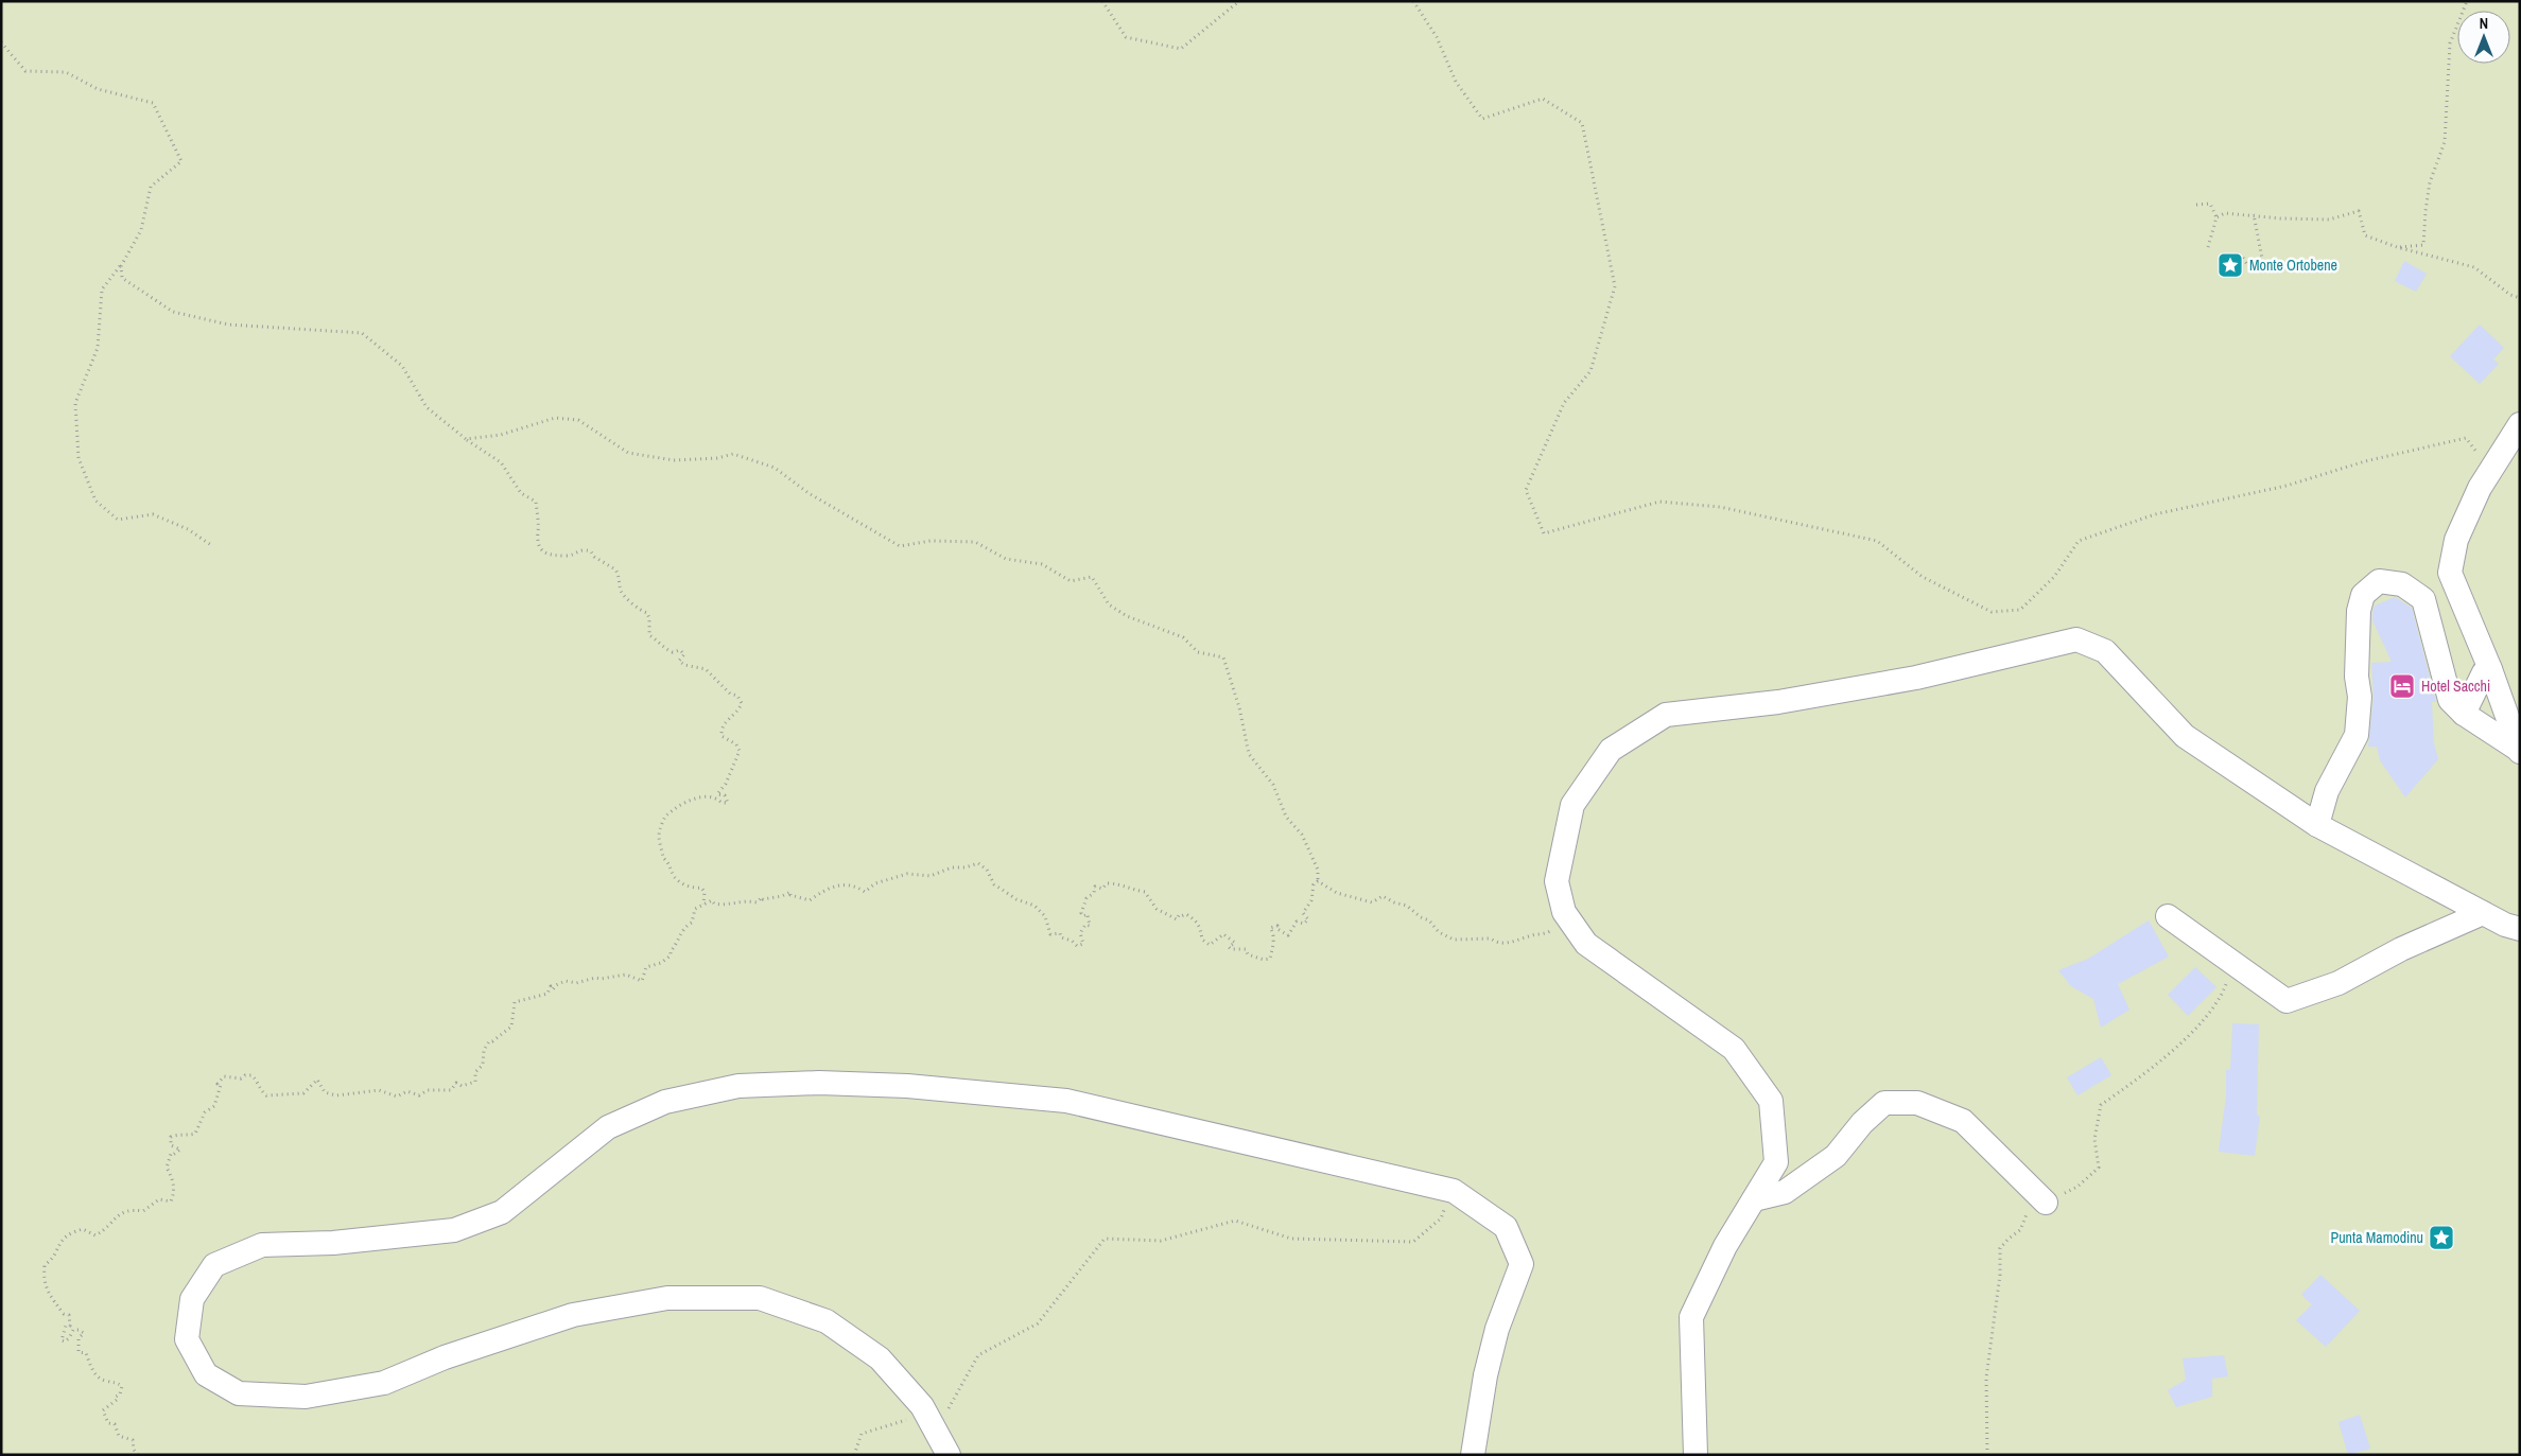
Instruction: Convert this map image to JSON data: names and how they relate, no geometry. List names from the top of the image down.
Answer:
{
  "places": {
    "place": ["Monte Ortobene", "Punta Mamodinu"],
    "hotel": ["Hotel Sacchi"]
  },
  "north": "top"
}
